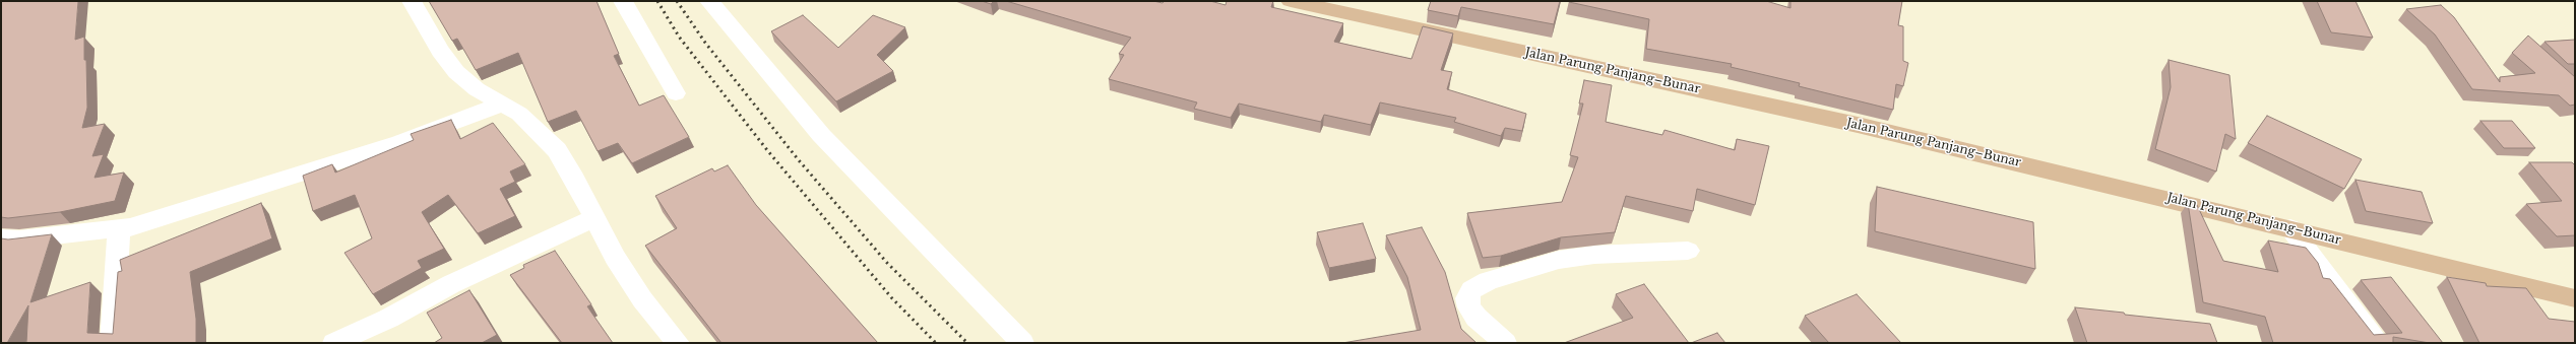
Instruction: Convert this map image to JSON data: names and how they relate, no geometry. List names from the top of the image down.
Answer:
{
  "streets": {
    "main road": ["Jalan Parung Panjang–Bunar"]
  }
}
